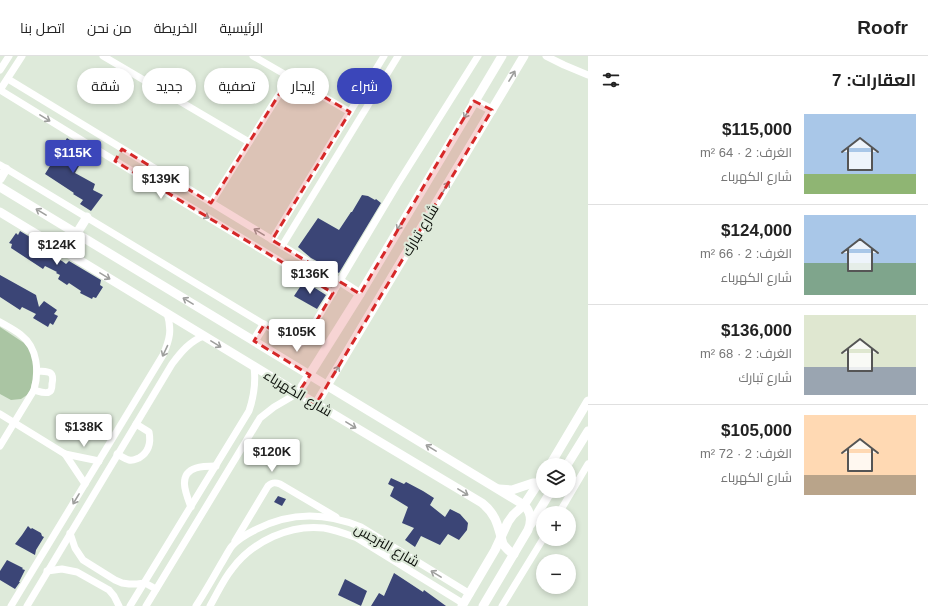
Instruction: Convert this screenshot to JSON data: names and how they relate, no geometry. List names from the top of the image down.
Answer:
{
  "streets": {
    "street": ["شارع تبارك", "شارع الكهرباء", "شارع النرجس"]
  },
  "crossings": [
    ["شارع تبارك", "شارع الكهرباء"]
  ],
  "page": {
    "header": "Roofr",
    "nav": [
      "الرئيسية",
      "الخريطة",
      "من نحن",
      "اتصل بنا"
    ],
    "heading": "العقارات: 7",
    "chip": [
      "شراء",
      "إيجار",
      "تصفية",
      "جديد",
      "شقة"
    ],
    "list": [
      {
        "name": "$115,000",
        "note": "الغرف: 2 · 64 m² · شارع الكهرباء"
      },
      {
        "name": "$124,000",
        "note": "الغرف: 2 · 66 m² · شارع الكهرباء"
      },
      {
        "name": "$136,000",
        "note": "الغرف: 2 · 68 m² · شارع تبارك"
      },
      {
        "name": "$105,000",
        "note": "الغرف: 2 · 72 m² · شارع الكهرباء"
      }
    ],
    "price": [
      "$115K",
      "$139K",
      "$124K",
      "$136K",
      "$105K",
      "$138K",
      "$120K"
    ],
    "map_buttons": ["+", "−"]
  }
}
